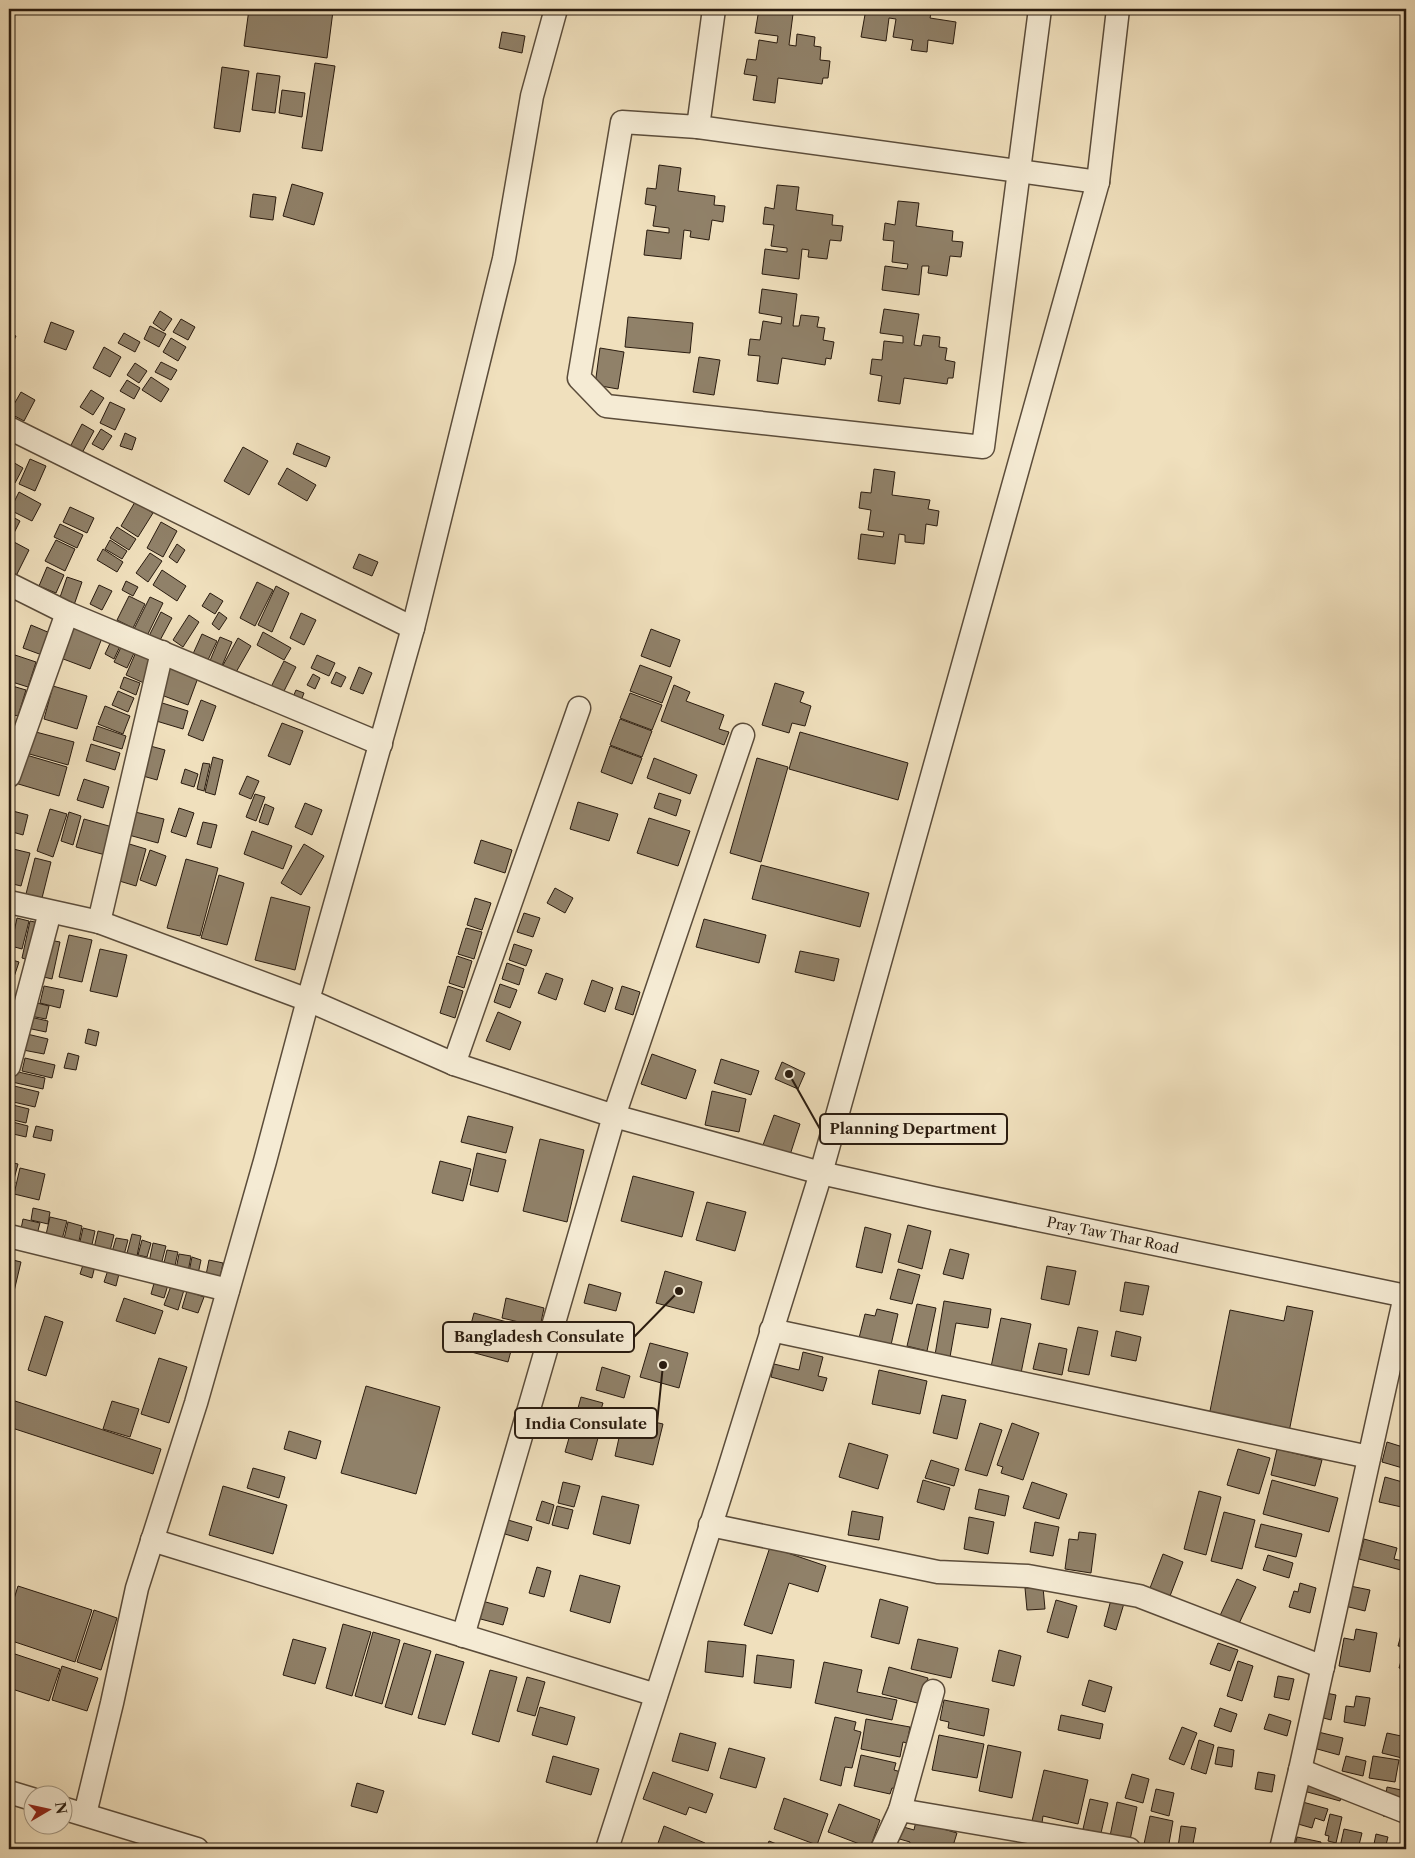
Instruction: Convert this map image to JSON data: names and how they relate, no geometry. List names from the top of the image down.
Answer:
{
  "streets": {
    "street": ["Pray Taw Thar Road"]
  },
  "places": ["Planning Department", "Bangladesh Consulate", "India Consulate"],
  "north": "right"
}
